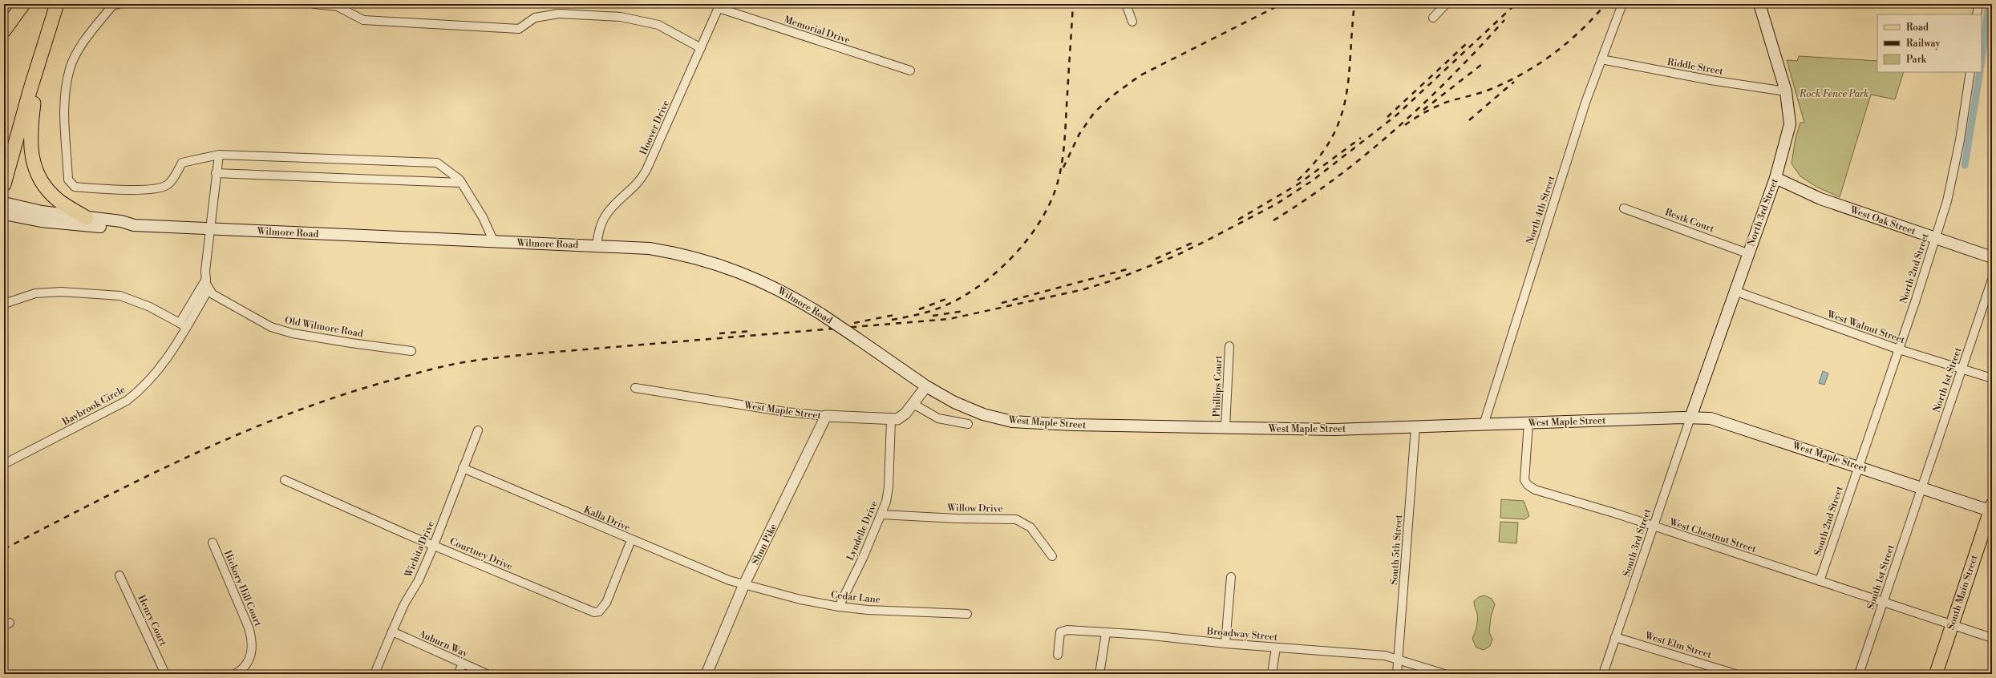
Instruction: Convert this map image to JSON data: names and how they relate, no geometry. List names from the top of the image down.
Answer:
{
  "streets": {
    "main road": [
      "North 3rd Street",
      "West Oak Street",
      "Wilmore Road",
      "West Maple Street",
      "South Main Street"
    ],
    "street": [
      "Memorial Drive",
      "Riddle Street",
      "Hoover Drive",
      "North 4th Street",
      "Restk Court",
      "North 2nd Street",
      "Old Wilmore Road",
      "West Walnut Street",
      "North 1st Street",
      "Phillips Court",
      "Baybrook Circle",
      "Willow Drive",
      "Kalla Drive",
      "South 2nd Street",
      "Lyndelle Drive",
      "West Chestnut Street",
      "South 3rd Street",
      "Shun Pike",
      "Wichita Drive",
      "South 5th Street",
      "Courtney Drive",
      "South 1st Street",
      "Hickory Hill Court",
      "Cedar Lane",
      "Henry Court",
      "Broadway Street",
      "Auburn Way",
      "West Elm Street"
    ]
  },
  "crossings": [
    ["Memorial Drive", "Hoover Drive"],
    ["Riddle Street", "North 4th Street"],
    ["Riddle Street", "North 3rd Street"],
    ["Hoover Drive", "Wilmore Road"],
    ["North 4th Street", "West Maple Street"],
    ["North 3rd Street", "Restk Court"],
    ["North 3rd Street", "West Oak Street"],
    ["North 3rd Street", "West Walnut Street"],
    ["North 3rd Street", "West Maple Street"],
    ["North 3rd Street", "South 3rd Street"],
    ["West Oak Street", "North 2nd Street"],
    ["Wilmore Road", "West Maple Street"],
    ["North 2nd Street", "West Walnut Street"],
    ["North 2nd Street", "West Maple Street"],
    ["North 2nd Street", "South 2nd Street"],
    ["Old Wilmore Road", "Baybrook Circle"],
    ["West Walnut Street", "North 1st Street"],
    ["North 1st Street", "West Maple Street"],
    ["North 1st Street", "South 1st Street"],
    ["Phillips Court", "West Maple Street"],
    ["West Maple Street", "South 2nd Street"],
    ["West Maple Street", "Lyndelle Drive"],
    ["West Maple Street", "West Chestnut Street"],
    ["West Maple Street", "South 3rd Street"],
    ["West Maple Street", "Shun Pike"],
    ["West Maple Street", "South 5th Street"],
    ["West Maple Street", "South 1st Street"],
    ["West Maple Street", "South Main Street"],
    ["Willow Drive", "Lyndelle Drive"],
    ["Kalla Drive", "Shun Pike"],
    ["Kalla Drive", "Wichita Drive"],
    ["Kalla Drive", "Courtney Drive"],
    ["Kalla Drive", "Cedar Lane"],
    ["South 2nd Street", "West Chestnut Street"],
    ["Lyndelle Drive", "Cedar Lane"],
    ["West Chestnut Street", "South 3rd Street"],
    ["West Chestnut Street", "South 1st Street"],
    ["West Chestnut Street", "South Main Street"],
    ["South 3rd Street", "West Elm Street"],
    ["Shun Pike", "Cedar Lane"],
    ["Wichita Drive", "Courtney Drive"],
    ["Wichita Drive", "Auburn Way"],
    ["South 5th Street", "Broadway Street"]
  ],
  "parks": ["Rock Fence Park"],
  "legend": ["Road", "Railway", "Park"]
}
